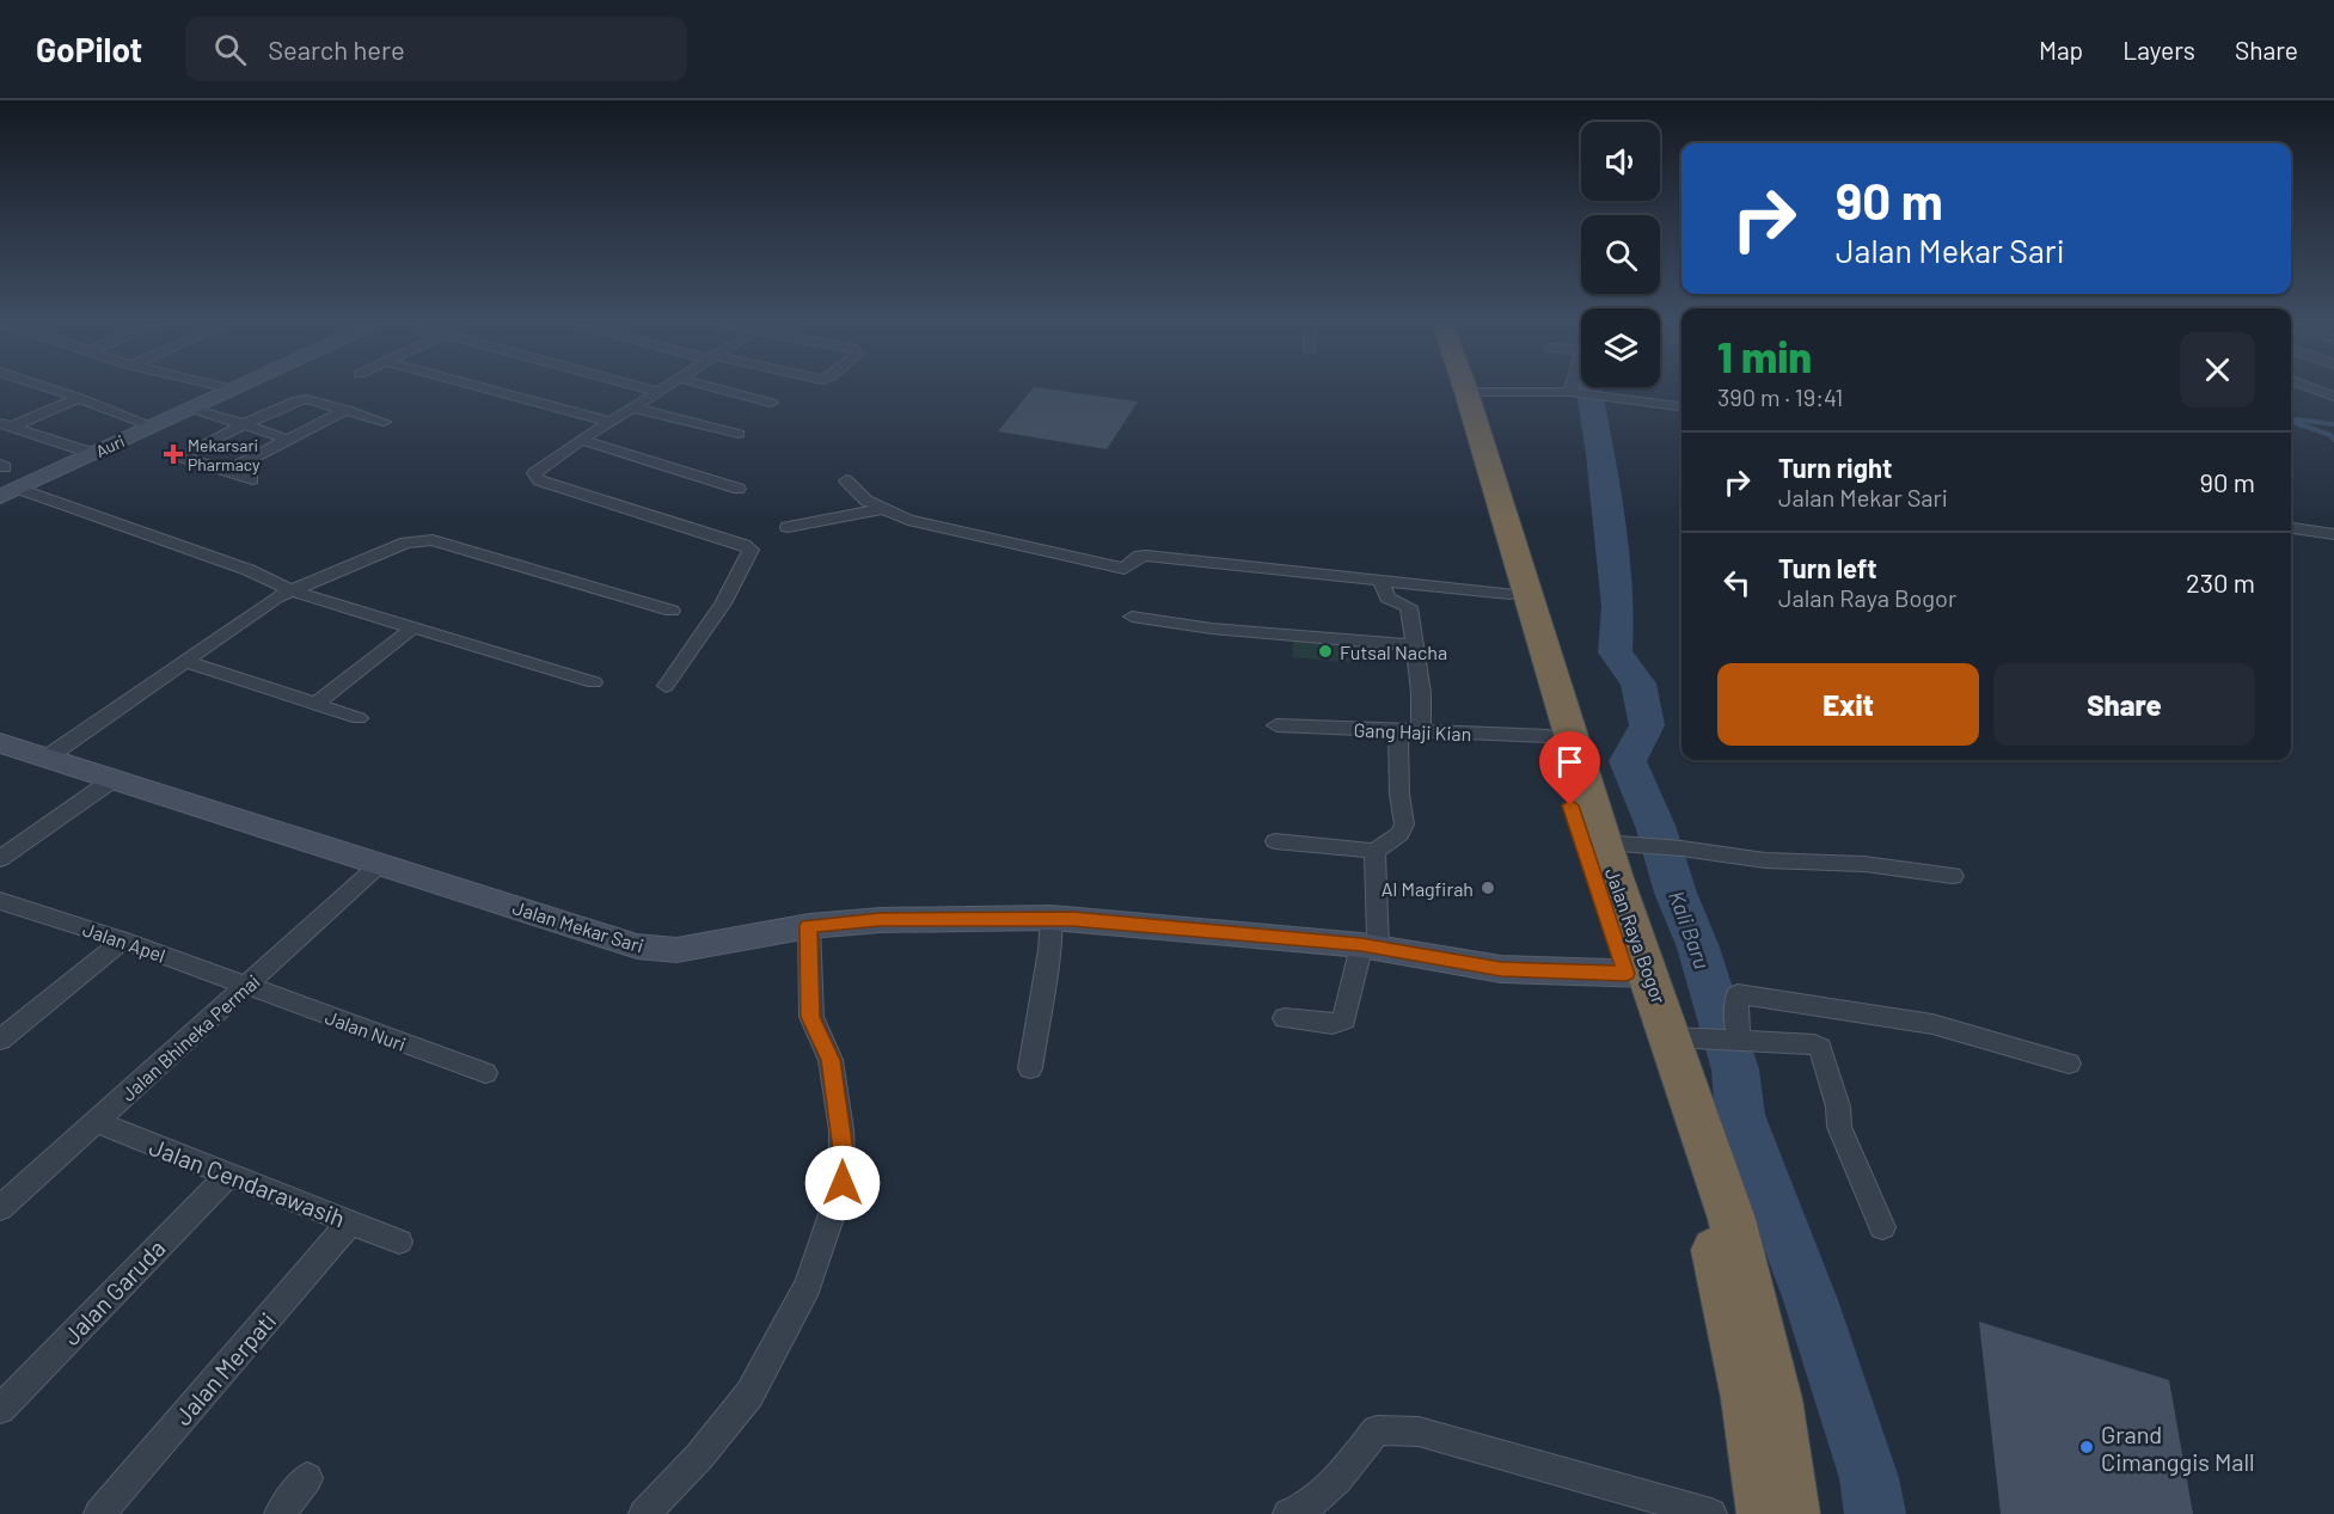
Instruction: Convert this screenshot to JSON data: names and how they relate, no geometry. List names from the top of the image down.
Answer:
{
  "streets": {
    "highway": ["Jalan Raya Bogor"],
    "main road": ["Auri", "Jalan Mekar Sari"],
    "street": [
      "Gang Haji Kian",
      "Jalan Apel",
      "Jalan Nuri",
      "Jalan Bhineka Permai",
      "Jalan Cendarawasih",
      "Jalan Garuda",
      "Jalan Merpati"
    ]
  },
  "crossings": [
    ["Gang Haji Kian", "Jalan Raya Bogor"],
    ["Jalan Mekar Sari", "Jalan Raya Bogor"],
    ["Jalan Mekar Sari", "Jalan Bhineka Permai"],
    ["Jalan Apel", "Jalan Nuri"],
    ["Jalan Apel", "Jalan Bhineka Permai"],
    ["Jalan Nuri", "Jalan Bhineka Permai"],
    ["Jalan Bhineka Permai", "Jalan Cendarawasih"],
    ["Jalan Cendarawasih", "Jalan Garuda"],
    ["Jalan Cendarawasih", "Jalan Merpati"]
  ],
  "water": ["Kali Baru"],
  "places": {
    "health": ["Mekarsari Pharmacy"],
    "other": ["Futsal Nacha", "Al Magfirah", "Grand Cimanggis Mall"]
  },
  "page": {
    "header": "GoPilot",
    "search": "Search here",
    "nav": ["Map", "Layers", "Share"],
    "turn": ["90 m", "Jalan Mekar Sari"],
    "heading": ["1 min", "390 m · 19:41"],
    "list": [
      {
        "name": "Turn right",
        "note": "Jalan Mekar Sari",
        "value": "90 m"
      },
      {
        "name": "Turn left",
        "note": "Jalan Raya Bogor",
        "value": "230 m"
      }
    ],
    "buttons": ["Exit", "Share"]
  }
}
